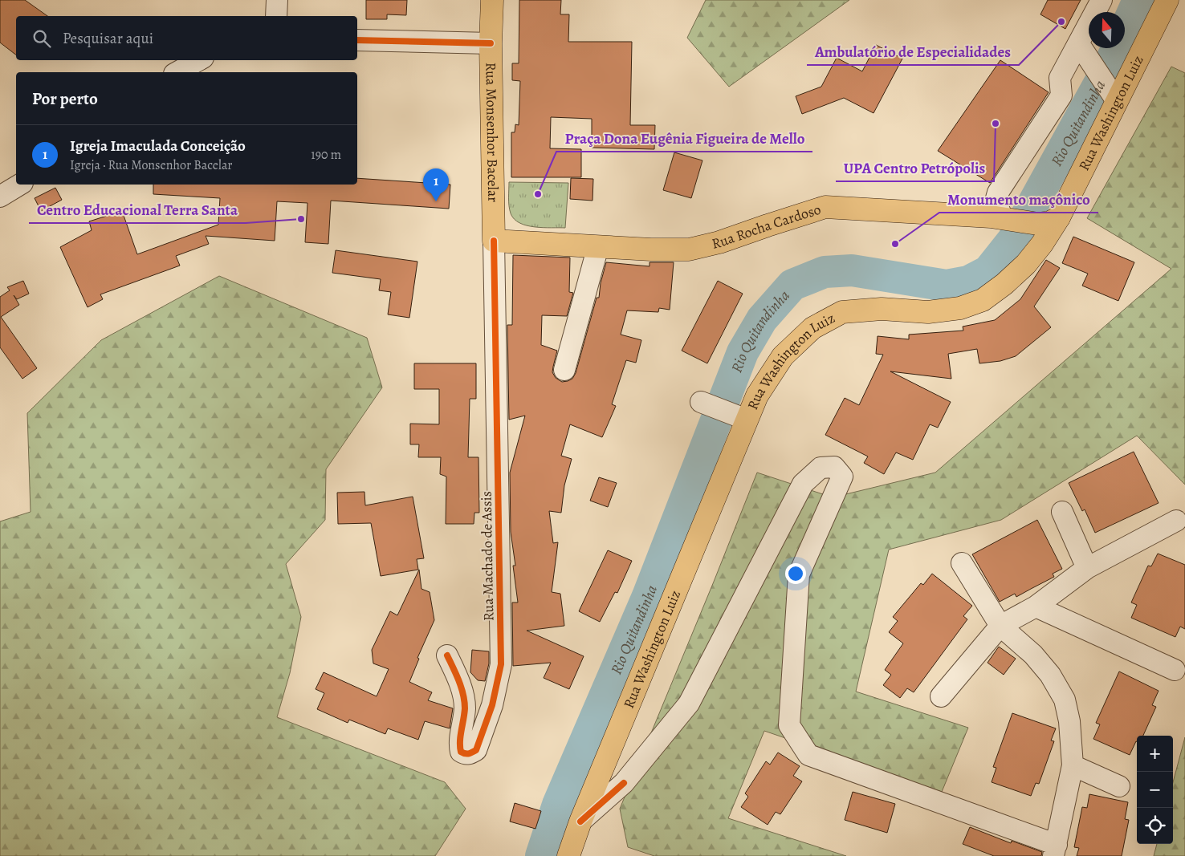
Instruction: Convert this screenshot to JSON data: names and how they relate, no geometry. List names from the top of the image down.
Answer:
{
  "streets": {
    "main road": ["Rua Washington Luiz", "Rua Monsenhor Bacelar", "Rua Rocha Cardoso"],
    "street": ["Rua Machado de Assis"]
  },
  "crossings": [
    ["Rua Washington Luiz", "Rua Rocha Cardoso"],
    ["Rua Monsenhor Bacelar", "Rua Rocha Cardoso"],
    ["Rua Monsenhor Bacelar", "Rua Machado de Assis"],
    ["Rua Rocha Cardoso", "Rua Machado de Assis"]
  ],
  "water": ["Rio Quitandinha"],
  "places": [
    "Ambulatório de Especialidades",
    "UPA Centro Petrópolis",
    "Praça Dona Eugênia Figueira de Mello",
    "Centro Educacional Terra Santa",
    "Monumento maçônico"
  ],
  "north": "top",
  "page": {
    "search": "Pesquisar aqui",
    "heading": "Por perto",
    "list": [
      {
        "mark": "1",
        "name": "Igreja Imaculada Conceição",
        "note": "Igreja · Rua Monsenhor Bacelar",
        "value": "190 m"
      }
    ],
    "pins": "1",
    "map_buttons": ["+", "−"]
  }
}
